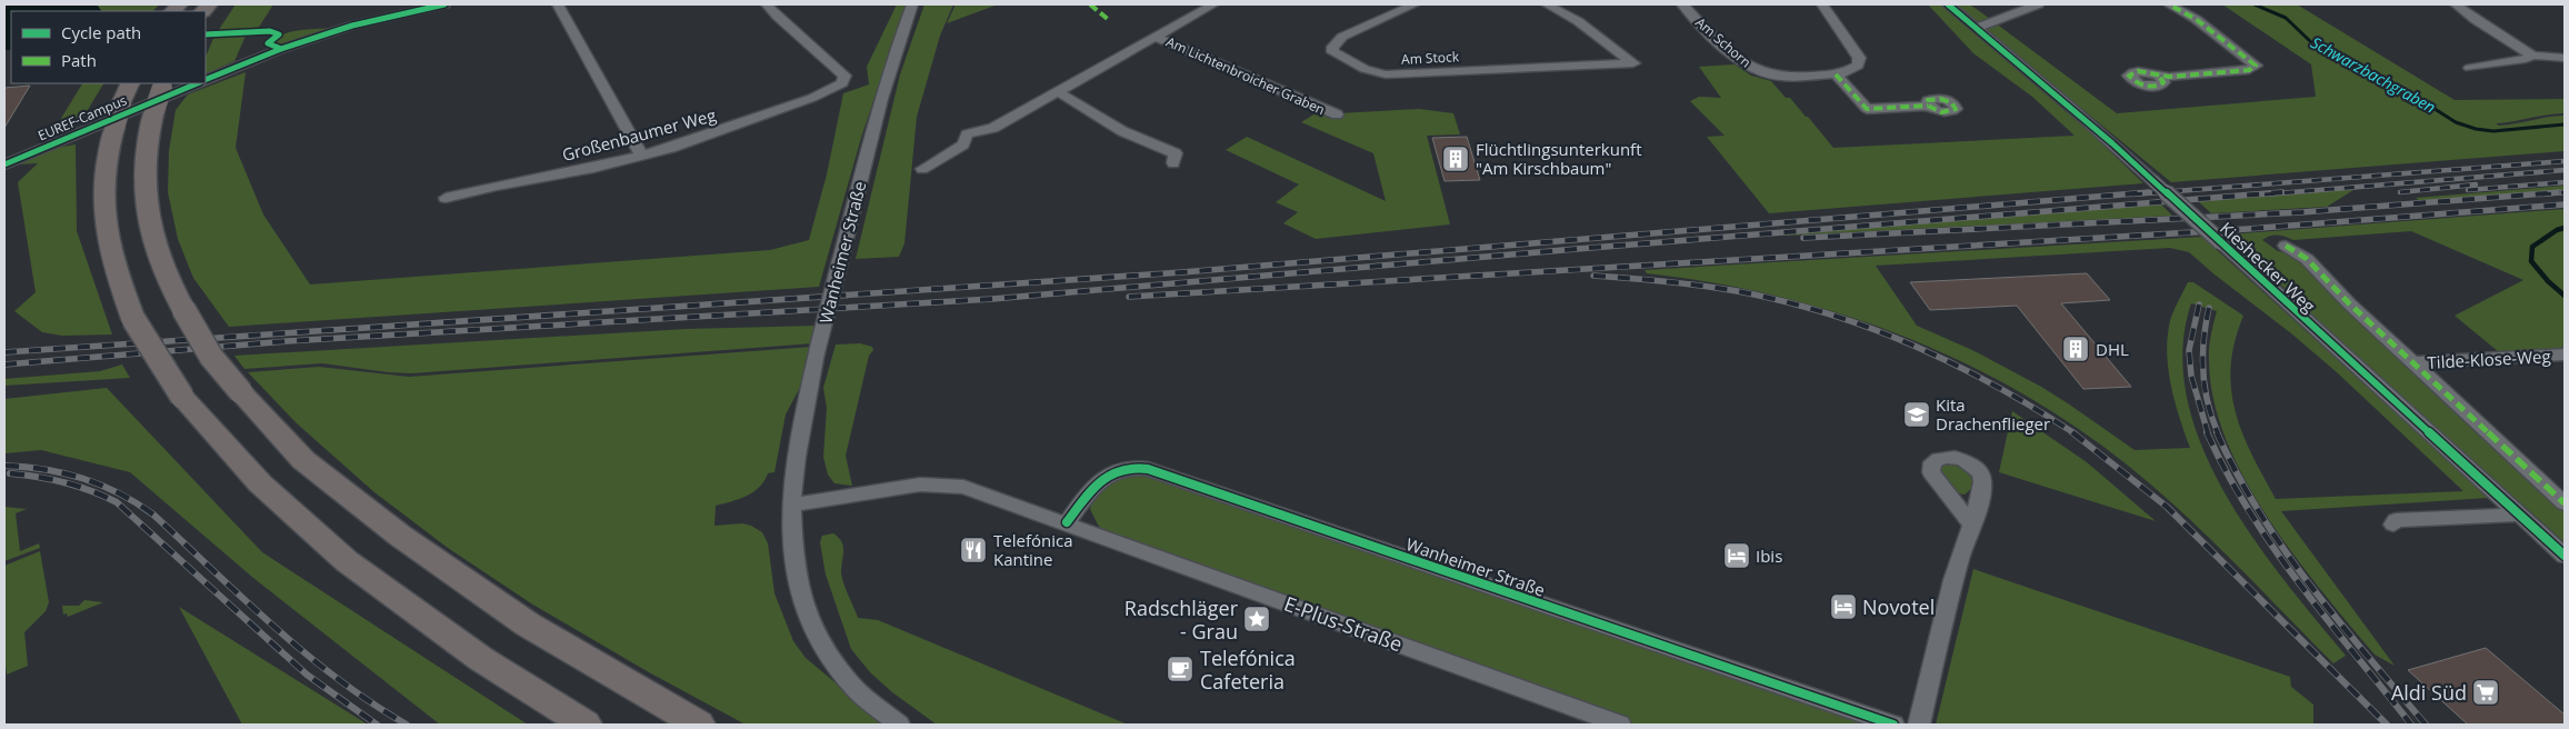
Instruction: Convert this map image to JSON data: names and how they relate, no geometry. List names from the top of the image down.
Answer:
{
  "streets": {
    "street": [
      "Am Schorn",
      "Am Stock",
      "Am Lichtenbroicher Graben",
      "EUREF-Campus",
      "Großenbaumer Weg",
      "Wanheimer Straße",
      "Kieshecker Weg",
      "Tilde-Klose-Weg",
      "E-Plus-Straße"
    ]
  },
  "crossings": [
    ["Wanheimer Straße", "E-Plus-Straße"],
    ["Kieshecker Weg", "Tilde-Klose-Weg"]
  ],
  "water": ["Schwarzbachgraben"],
  "places": {
    "building": ["Flüchtlingsunterkunft \"Am Kirschbaum\"", "DHL"],
    "school or university": ["Kita Drachenflieger"],
    "restaurant": ["Telefónica Kantine"],
    "hotel": ["Ibis", "Novotel"],
    "place": ["Radschläger - Grau"],
    "cafe": ["Telefónica Cafeteria"],
    "supermarket": ["Aldi Süd"]
  },
  "legend": ["Cycle path", "Path"]
}
